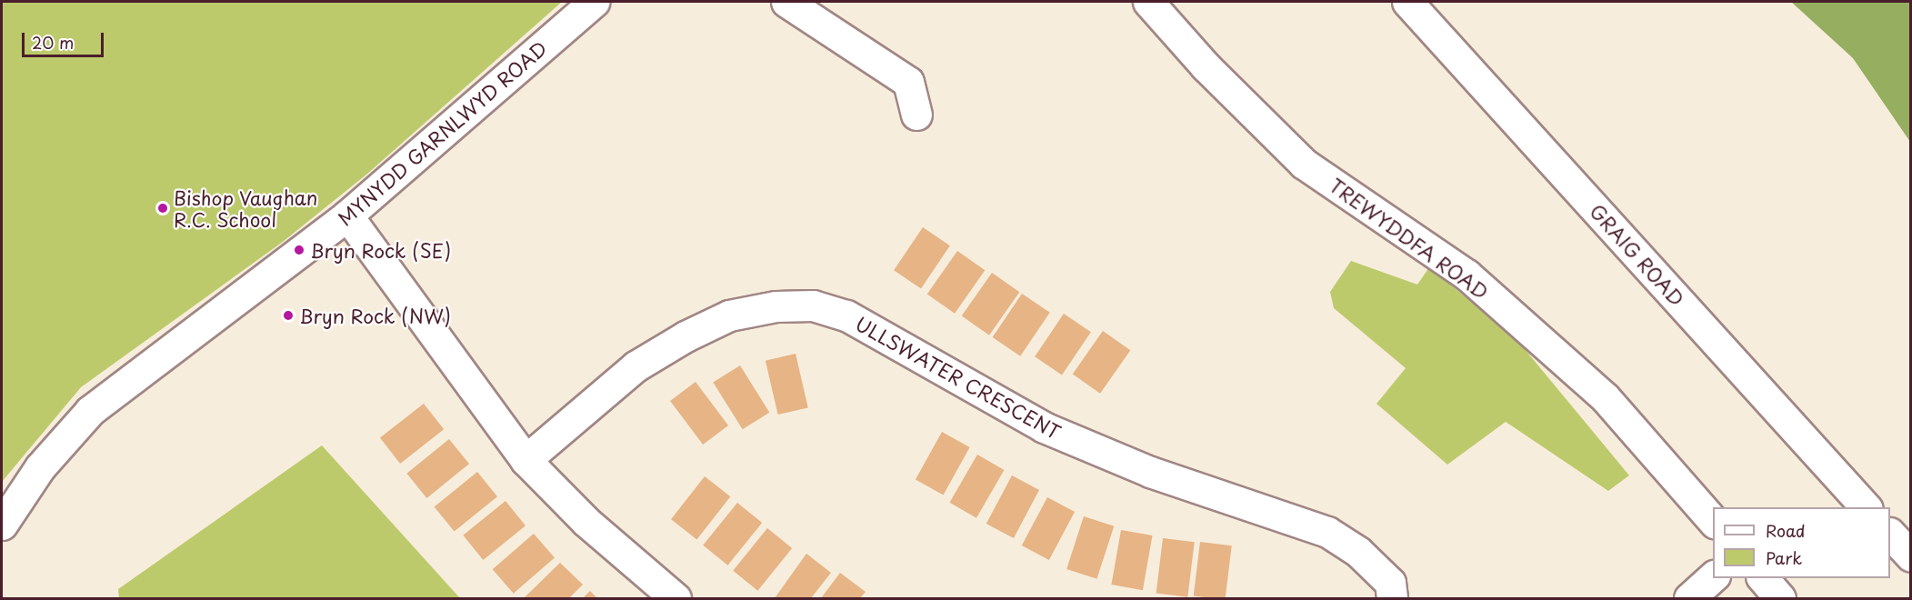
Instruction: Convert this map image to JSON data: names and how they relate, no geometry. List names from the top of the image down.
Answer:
{
  "streets": {
    "street": [
      "MYNYDD GARNLWYD ROAD",
      "TREWYDDFA ROAD",
      "GRAIG ROAD",
      "ULLSWATER CRESCENT"
    ]
  },
  "places": ["Bishop Vaughan R.C. School", "Bryn Rock (SE)", "Bryn Rock (NW)"],
  "legend": ["Road", "Park"],
  "scale_bar": "20 m"
}
